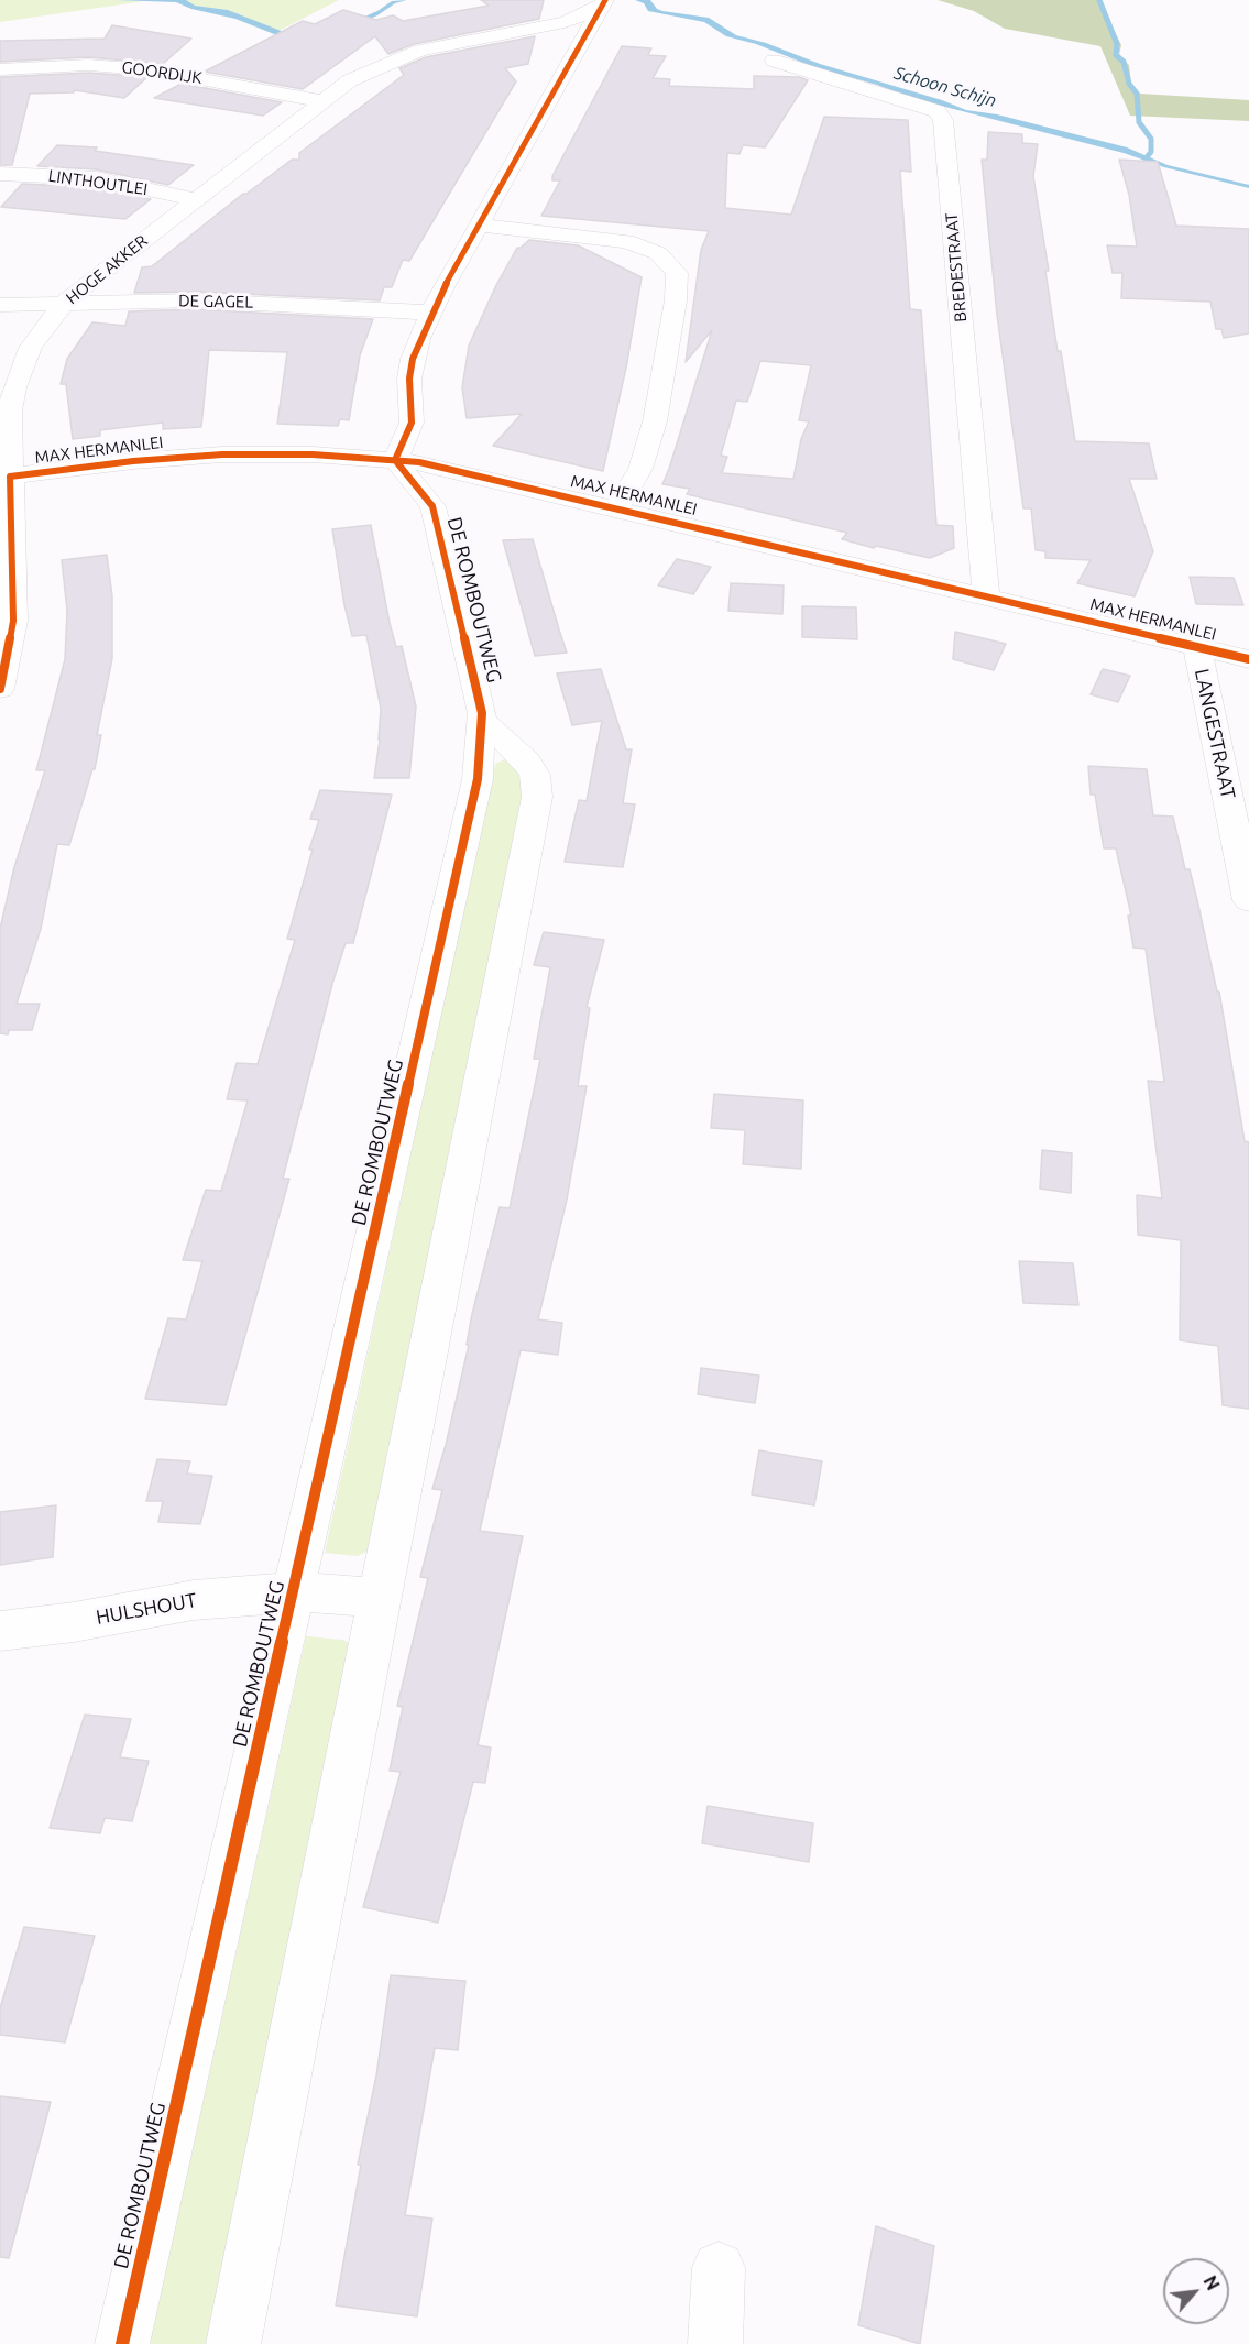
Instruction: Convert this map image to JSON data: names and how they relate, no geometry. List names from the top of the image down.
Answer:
{
  "streets": {
    "street": [
      "GOORDIJK",
      "LINTHOUTLEI",
      "BREDESTRAAT",
      "HOGE AKKER",
      "DE GAGEL",
      "MAX HERMANLEI",
      "DE ROMBOUTWEG",
      "LANGESTRAAT",
      "HULSHOUT"
    ]
  },
  "crossings": [
    ["GOORDIJK", "HOGE AKKER"],
    ["LINTHOUTLEI", "HOGE AKKER"],
    ["BREDESTRAAT", "MAX HERMANLEI"],
    ["HOGE AKKER", "DE GAGEL"],
    ["HOGE AKKER", "MAX HERMANLEI"],
    ["MAX HERMANLEI", "DE ROMBOUTWEG"],
    ["MAX HERMANLEI", "LANGESTRAAT"],
    ["DE ROMBOUTWEG", "HULSHOUT"]
  ],
  "water": ["Schoon Schijn"],
  "north": "top right"
}
